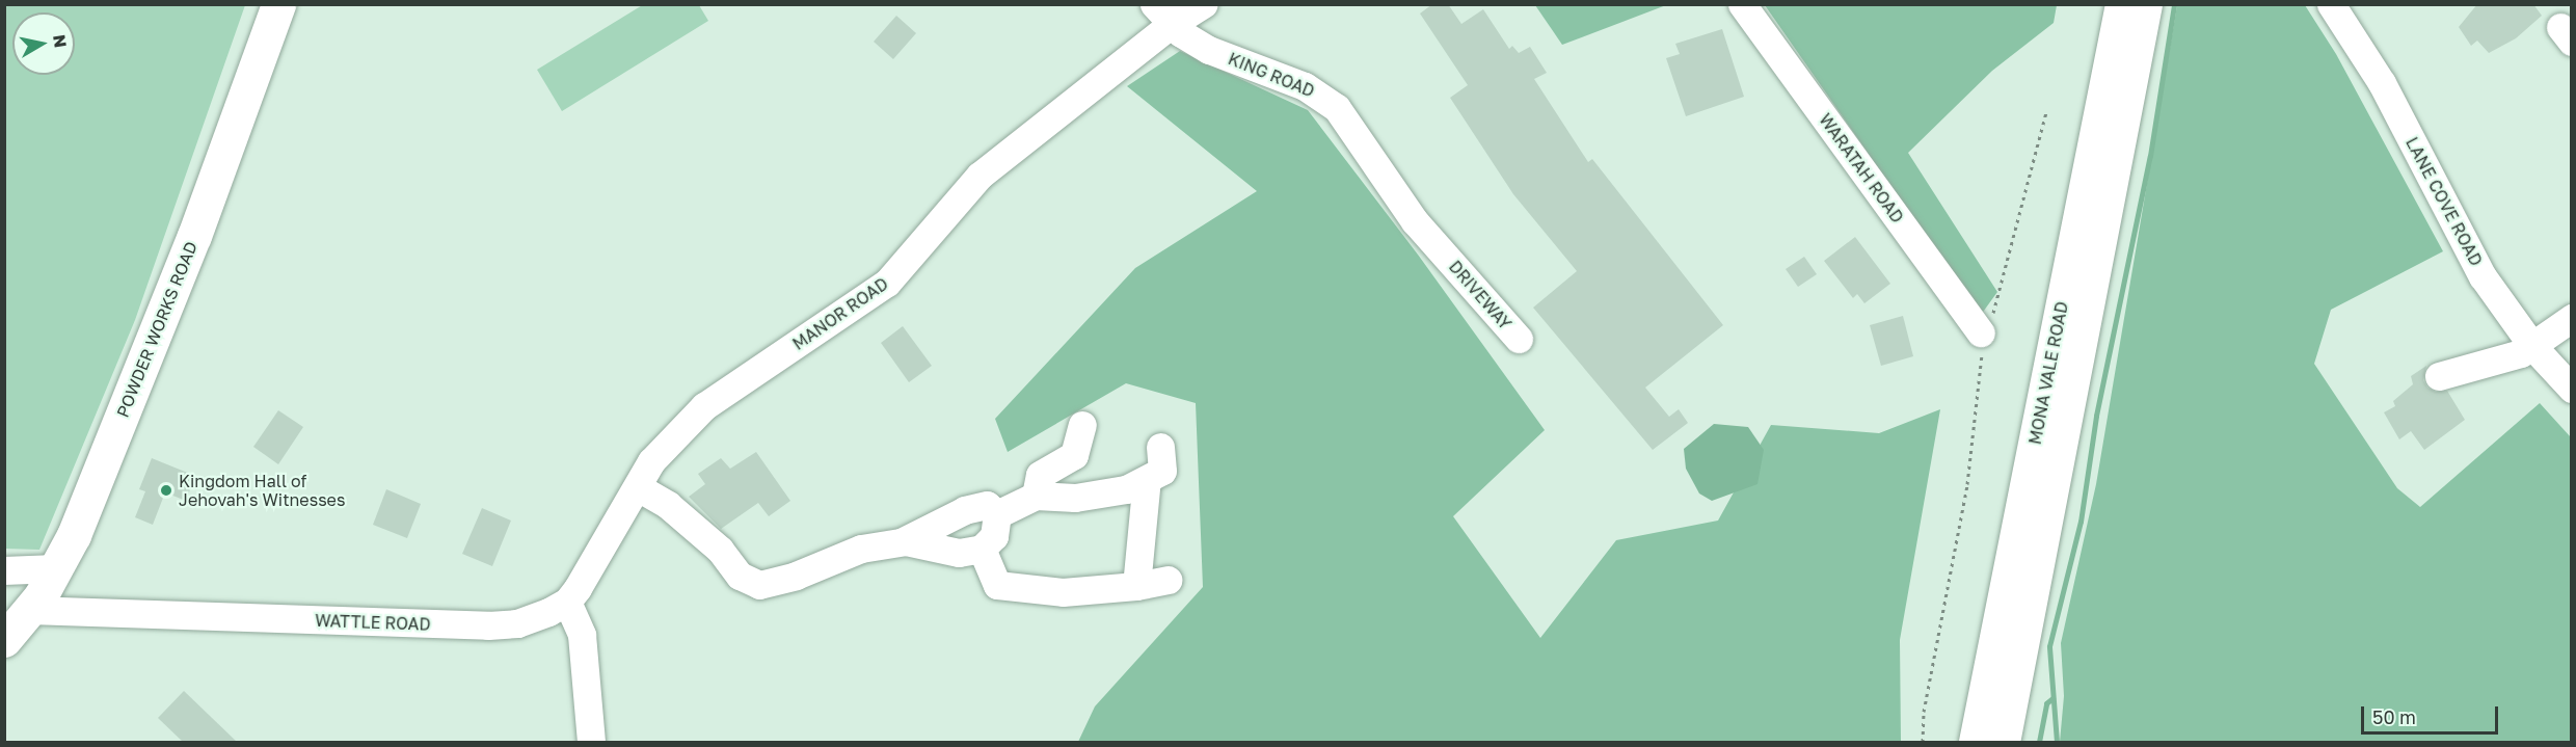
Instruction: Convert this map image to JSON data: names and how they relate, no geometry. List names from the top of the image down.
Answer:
{
  "streets": {
    "main road": ["POWDER WORKS ROAD", "MONA VALE ROAD"],
    "street": [
      "KING ROAD",
      "WARATAH ROAD",
      "LANE COVE ROAD",
      "DRIVEWAY",
      "MANOR ROAD",
      "WATTLE ROAD"
    ]
  },
  "crossings": [
    ["KING ROAD", "DRIVEWAY"],
    ["KING ROAD", "MANOR ROAD"],
    ["MANOR ROAD", "WATTLE ROAD"],
    ["POWDER WORKS ROAD", "WATTLE ROAD"]
  ],
  "places": ["Kingdom Hall of Jehovah's Witnesses"],
  "scale_bar": "50 m",
  "north": "right"
}
